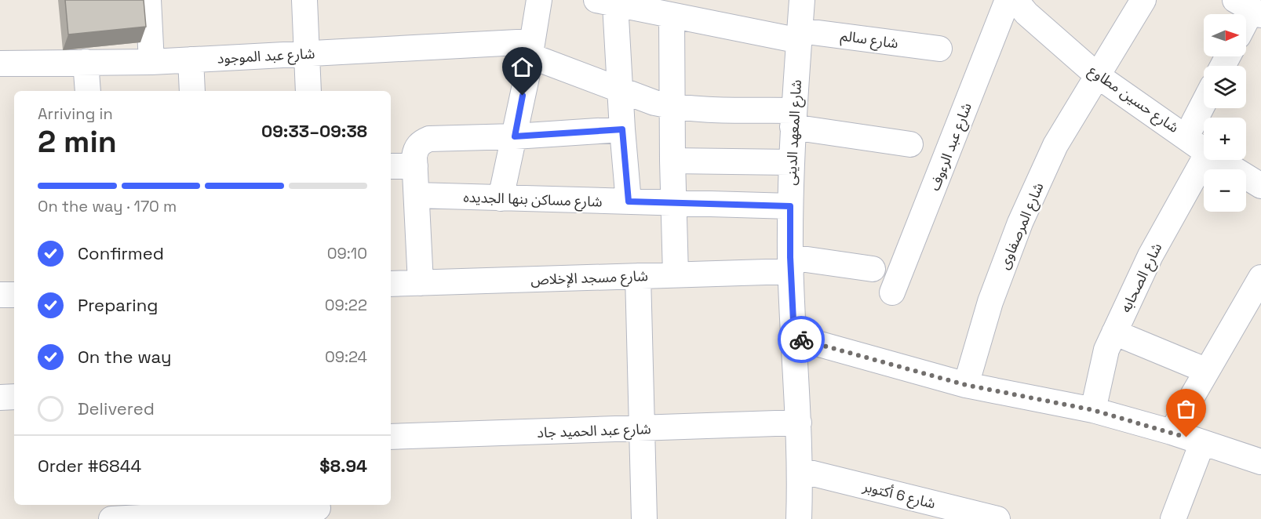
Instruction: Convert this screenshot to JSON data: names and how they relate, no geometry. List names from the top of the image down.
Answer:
{
  "streets": {
    "street": [
      "شارع سالم",
      "شارع عبد الموجود",
      "شارع حسين مطاوع",
      "شارع المعهد الدينى",
      "شارع عبد الرءوف",
      "شارع مساكن بنها الجديده",
      "شارع المرصفاوى",
      "شارع مسجد الإخلاص",
      "شارع الصحابه",
      "شارع عبد الحميد جاد",
      "شارع 6 أكتوبر"
    ]
  },
  "crossings": [
    ["شارع سالم", "شارع المعهد الدينى"],
    ["شارع حسين مطاوع", "شارع المرصفاوى"],
    ["شارع المعهد الدينى", "شارع مساكن بنها الجديده"],
    ["شارع المعهد الدينى", "شارع مسجد الإخلاص"],
    ["شارع المعهد الدينى", "شارع عبد الحميد جاد"],
    ["شارع المعهد الدينى", "شارع 6 أكتوبر"]
  ],
  "north": "right",
  "page": {
    "map_buttons": ["+", "−"],
    "heading": ["2 min", "Arriving in", "09:33–09:38"],
    "panel": ["Order #6844", "$8.94"],
    "bar": "On the way · 170 m",
    "list": [
      ["Confirmed", "09:10"],
      ["Preparing", "09:22"],
      ["On the way", "09:24"],
      "Delivered"
    ]
  }
}
